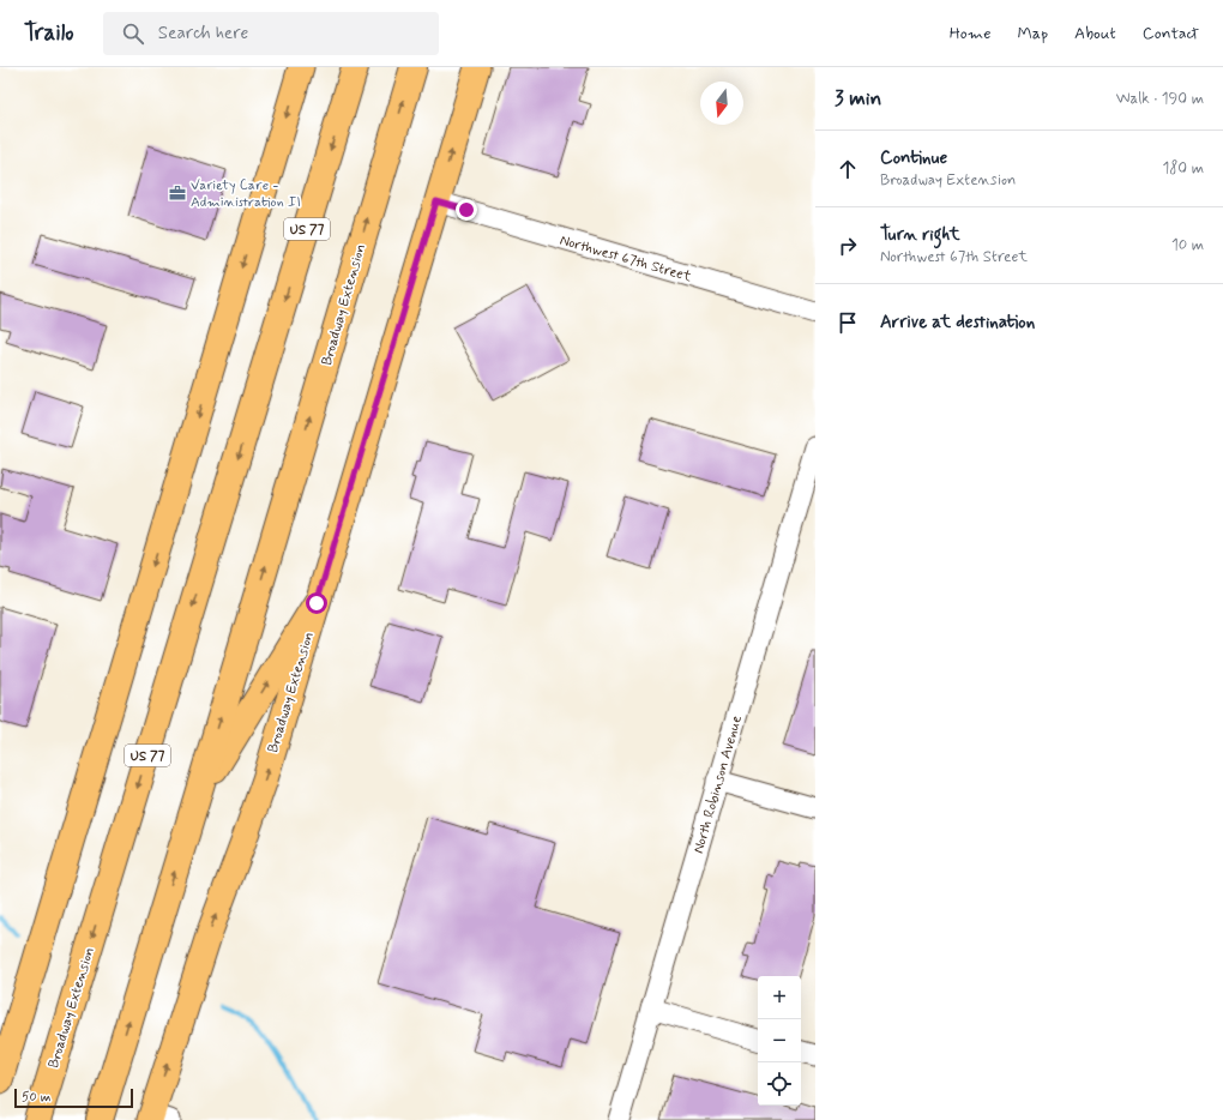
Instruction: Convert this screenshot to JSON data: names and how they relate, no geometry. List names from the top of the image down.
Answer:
{
  "streets": {
    "highway": ["US 77", "Broadway Extension"],
    "street": ["Northwest 67th Street", "North Robinson Avenue"]
  },
  "crossings": [
    ["Northwest 67th Street", "Broadway Extension"]
  ],
  "places": {
    "office": ["Variety Care - Administration II"]
  },
  "scale_bar": "50 m",
  "north": "bottom",
  "page": {
    "header": "Trailo",
    "search": "Search here",
    "nav": [
      "Home",
      "Map",
      "About",
      "Contact"
    ],
    "heading": ["3 min", "Walk · 190 m"],
    "list": [
      ["Continue", "Broadway Extension", "180 m"],
      ["Turn right", "Northwest 67th Street", "10 m"],
      "Arrive at destination"
    ],
    "map_buttons": ["+", "−"],
    "scale": "50 m"
  }
}
